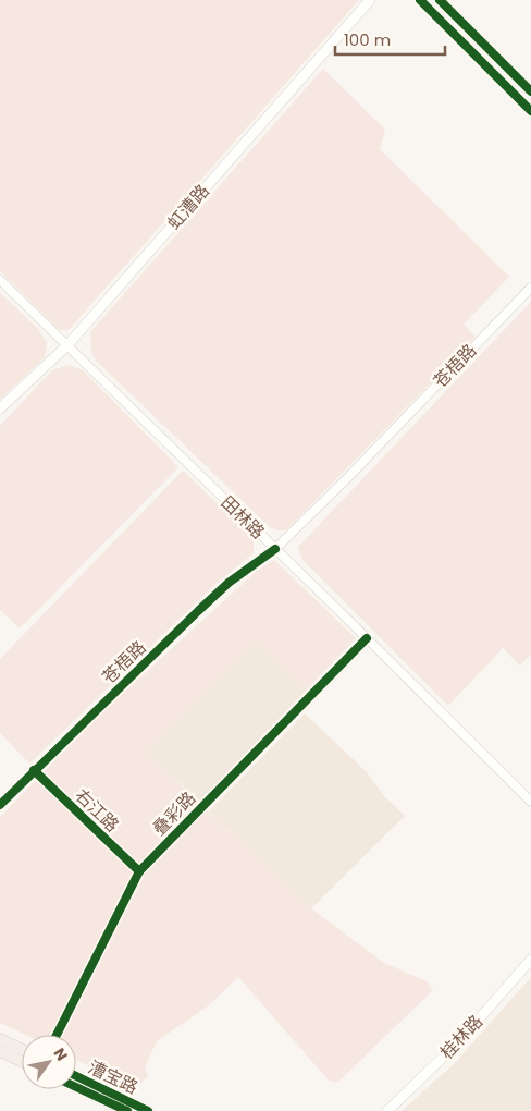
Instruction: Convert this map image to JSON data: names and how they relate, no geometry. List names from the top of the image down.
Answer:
{
  "streets": {
    "main road": ["虹漕路", "桂林路", "漕宝路"],
    "street": [
      "苍梧路",
      "田林路",
      "右江路",
      "叠彩路"
    ]
  },
  "crossings": [
    ["虹漕路", "田林路"],
    ["苍梧路", "田林路"],
    ["苍梧路", "右江路"],
    ["田林路", "叠彩路"],
    ["右江路", "叠彩路"]
  ],
  "scale_bar": "100 m",
  "north": "top right"
}
